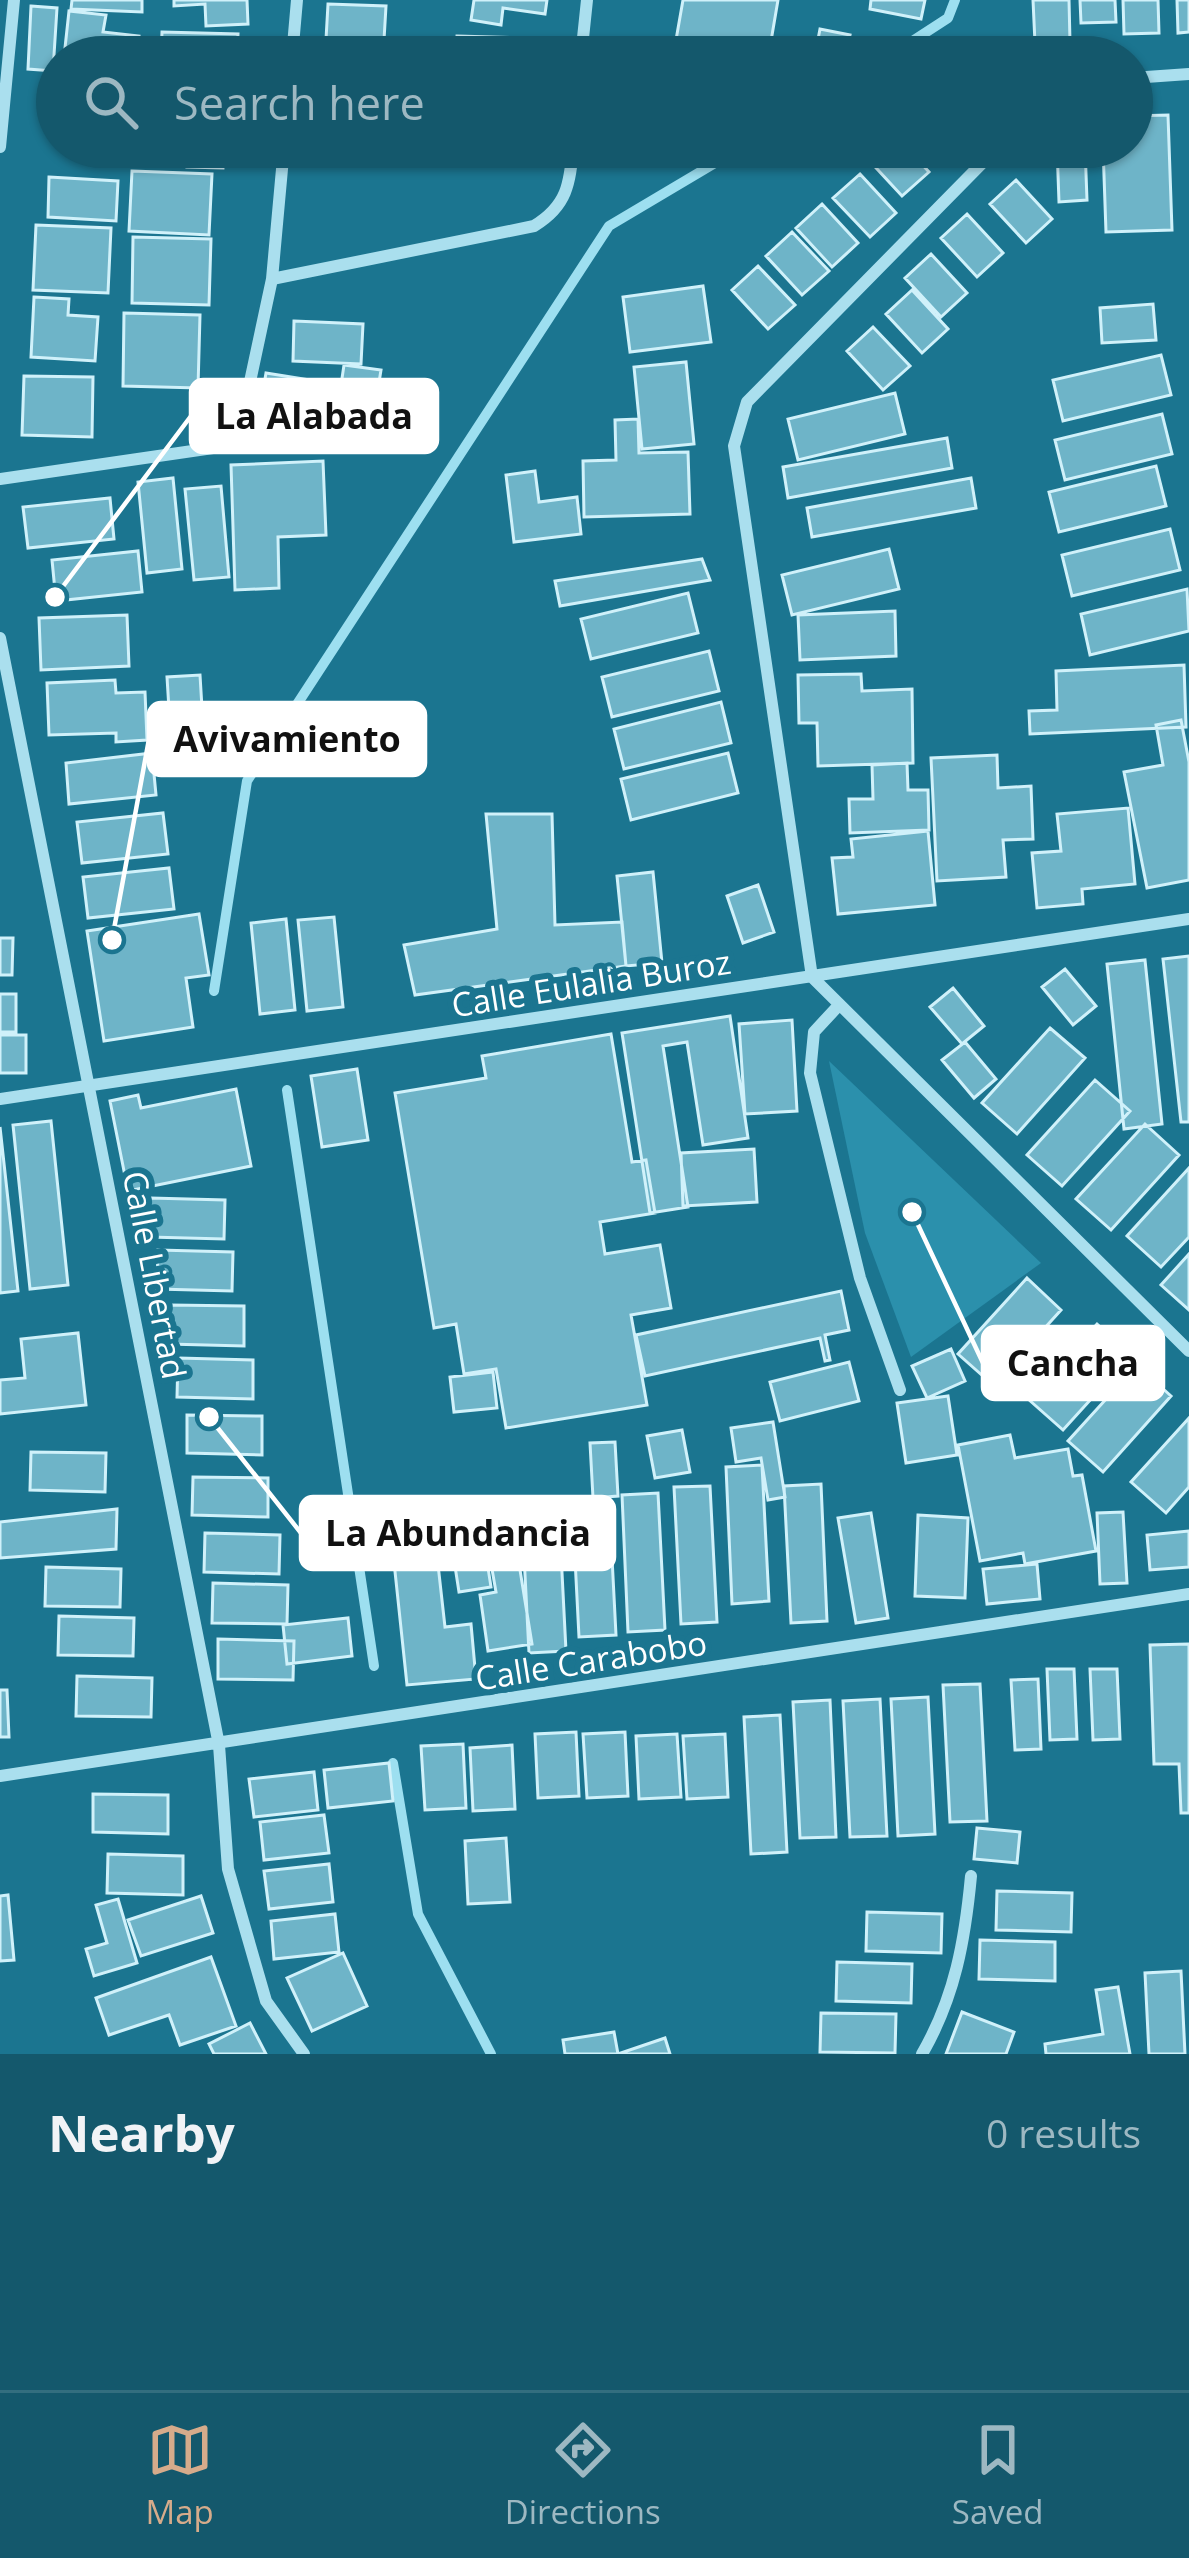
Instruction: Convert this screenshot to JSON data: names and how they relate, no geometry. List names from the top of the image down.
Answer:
{
  "streets": {
    "street": ["Calle Eulalia Buroz", "Calle Libertad", "Calle Carabobo"]
  },
  "crossings": [
    ["Calle Eulalia Buroz", "Calle Libertad"],
    ["Calle Libertad", "Calle Carabobo"]
  ],
  "places": [
    "La Alabada",
    "Avivamiento",
    "Cancha",
    "La Abundancia"
  ],
  "page": {
    "search": "Search here",
    "heading": ["Nearby", "0 results"],
    "nav": ["Map", "Directions", "Saved"]
  }
}
